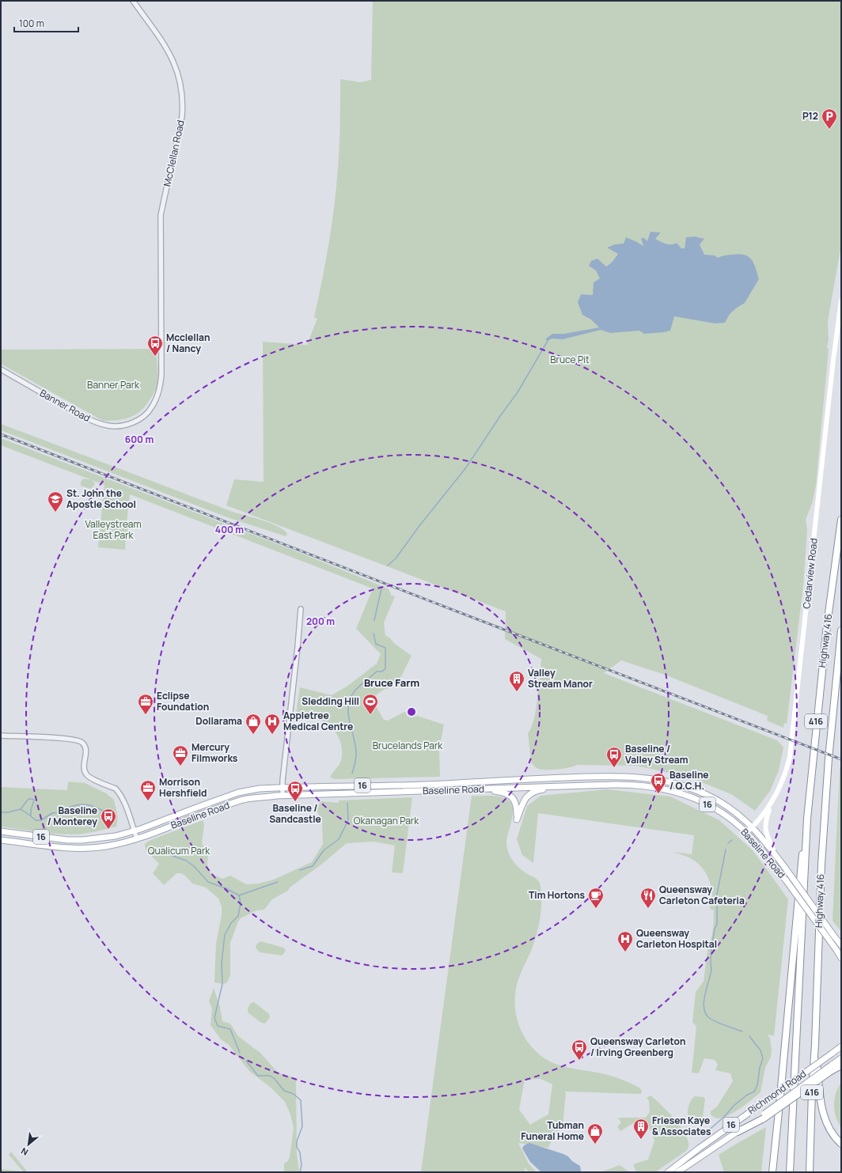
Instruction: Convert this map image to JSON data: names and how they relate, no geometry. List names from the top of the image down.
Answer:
{
  "streets": {
    "highway": ["Highway 416", "416"],
    "main road": [
      "Cedarview Road",
      "16",
      "Baseline Road",
      "Richmond Road"
    ],
    "street": ["McClellan Road", "Banner Road"]
  },
  "crossings": [
    ["McClellan Road", "Banner Road"],
    ["Cedarview Road", "Baseline Road"]
  ],
  "districts": ["Bruce Farm"],
  "parks": [
    "Bruce Pit",
    "Banner Park",
    "Valleystream East Park",
    "Brucelands Park",
    "Okanagan Park",
    "Qualicum Park"
  ],
  "places": {
    "parking": ["P12"],
    "bus stop": [
      "Mcclellan / Nancy",
      "Baseline / Valley Stream",
      "Baseline / Q.C.H.",
      "Baseline / Sandcastle",
      "Baseline / Monterey",
      "Queensway Carleton / Irving Greenberg"
    ],
    "school or university": ["St. John the Apostle School"],
    "building": ["Valley Stream Manor", "Friesen Kaye & Associates"],
    "office": ["Eclipse Foundation", "Mercury Filmworks", "Morrison Hershfield"],
    "sports": ["Sledding Hill"],
    "shop": ["Dollarama", "Tubman Funeral Home"],
    "hospital": ["Appletree Medical Centre", "Queensway Carleton Hospital"],
    "cafe": ["Tim Hortons"],
    "restaurant": ["Queensway Carleton Cafeteria"]
  },
  "scale_bar": "100 m",
  "north": "bottom left",
  "rings": ["600 m", "400 m", "200 m"]
}
